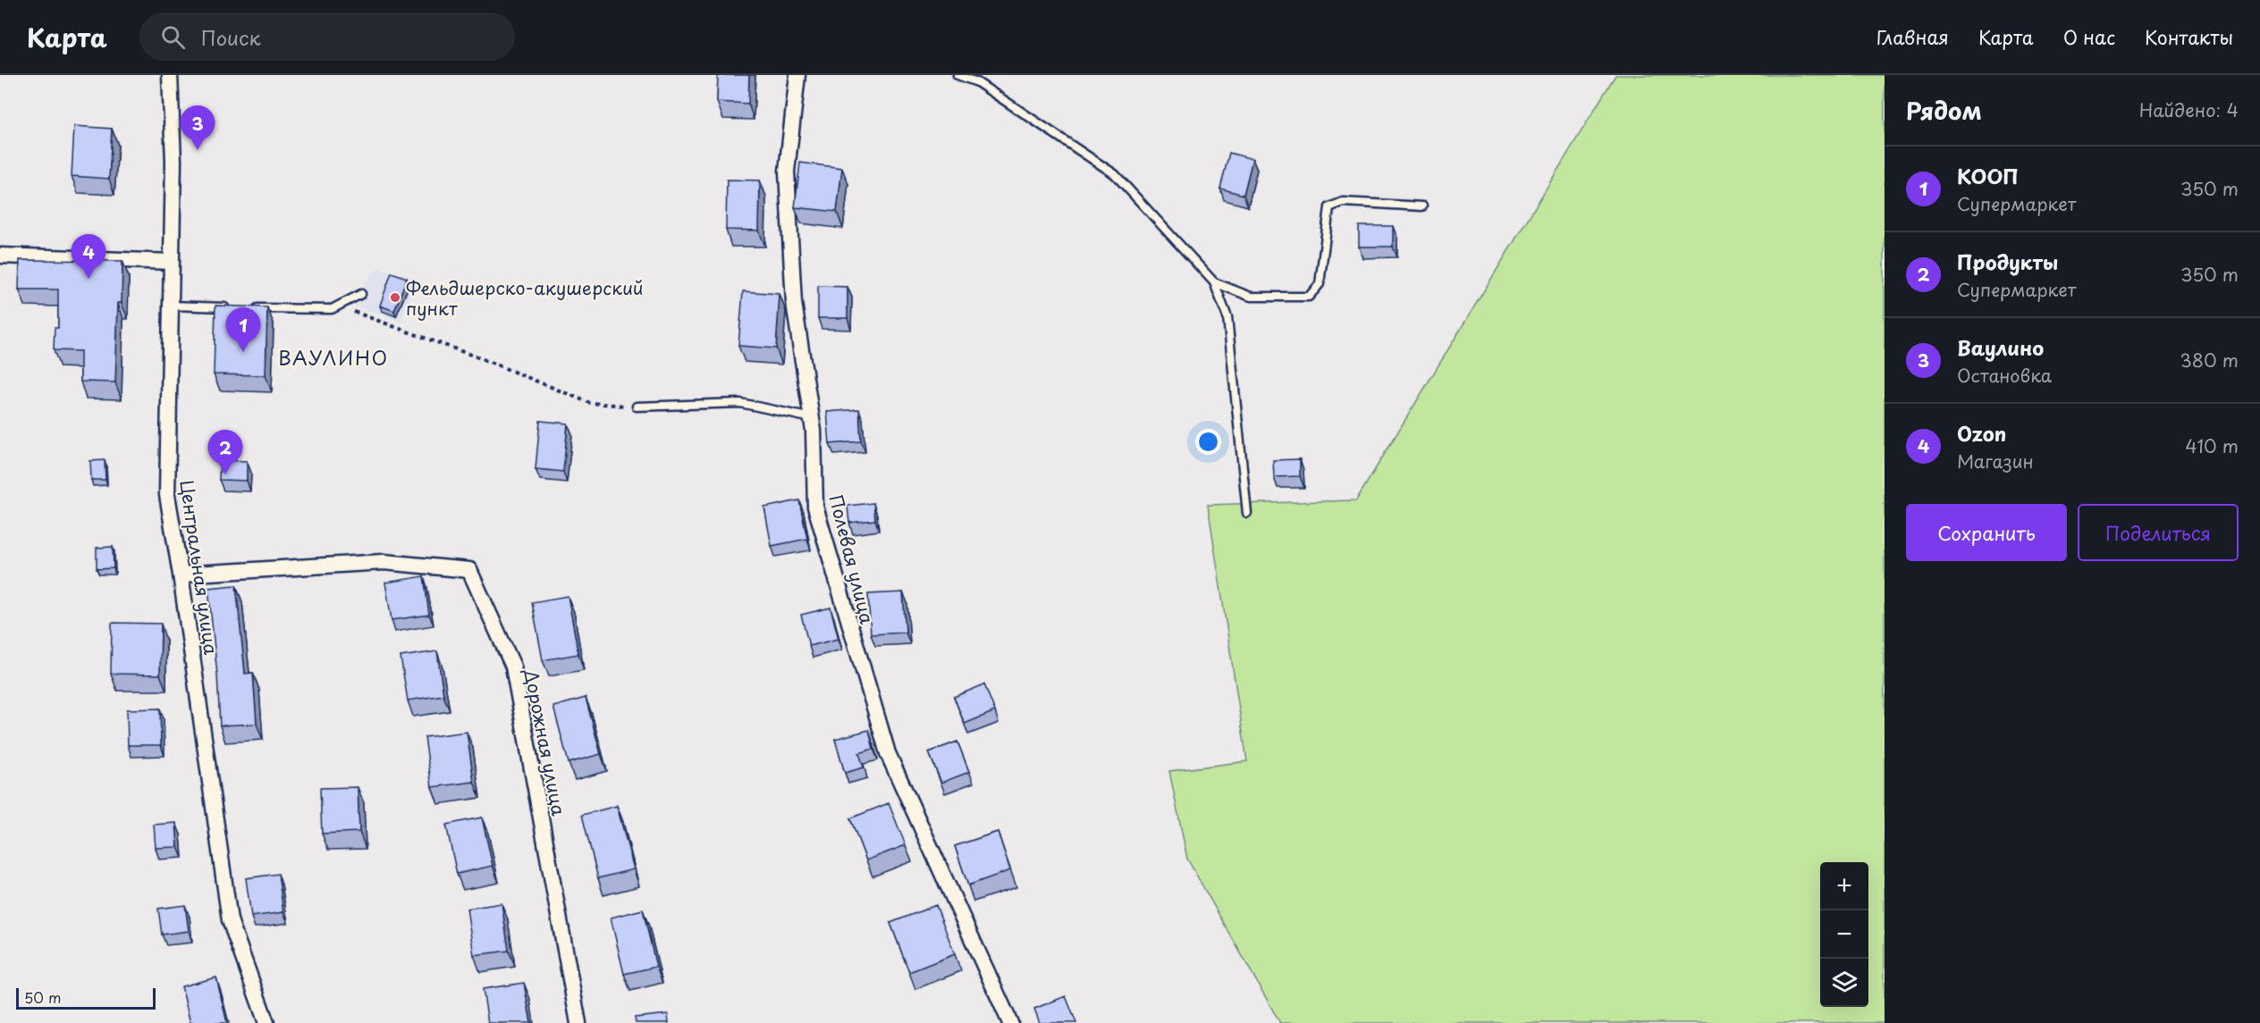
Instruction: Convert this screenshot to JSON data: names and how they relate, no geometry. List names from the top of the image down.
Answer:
{
  "streets": {
    "street": ["Полевая улица", "Центральная улица", "Дорожная улица"]
  },
  "crossings": [
    ["Центральная улица", "Дорожная улица"]
  ],
  "districts": ["ВАУЛИНО"],
  "places": ["Фельдшерско-акушерский пункт"],
  "scale_bar": "50 m",
  "page": {
    "header": "Карта",
    "search": "Поиск",
    "nav": [
      "Главная",
      "Карта",
      "О нас",
      "Контакты"
    ],
    "heading": ["Рядом", "Найдено: 4"],
    "pins": [
      "3",
      "4",
      "1",
      "2"
    ],
    "list": [
      {
        "mark": "1",
        "name": "КООП",
        "note": "Супермаркет",
        "value": "350 m"
      },
      {
        "mark": "2",
        "name": "Продукты",
        "note": "Супермаркет",
        "value": "350 m"
      },
      {
        "mark": "3",
        "name": "Ваулино",
        "note": "Остановка",
        "value": "380 m"
      },
      {
        "mark": "4",
        "name": "Ozon",
        "note": "Магазин",
        "value": "410 m"
      }
    ],
    "buttons": ["Сохранить", "Поделиться"],
    "map_buttons": ["+", "−"],
    "scale": "50 m"
  }
}
